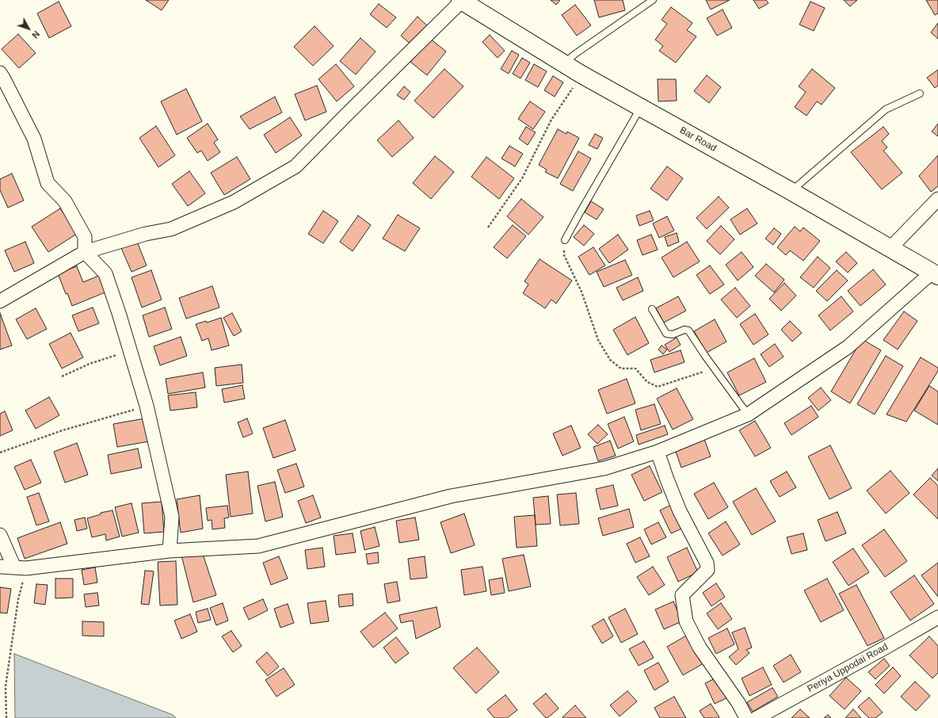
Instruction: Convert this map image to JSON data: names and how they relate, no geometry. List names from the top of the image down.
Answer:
{
  "streets": {
    "main road": ["Bar Road"],
    "street": ["Periya Uppodai Road"]
  },
  "north": "bottom right"
}
